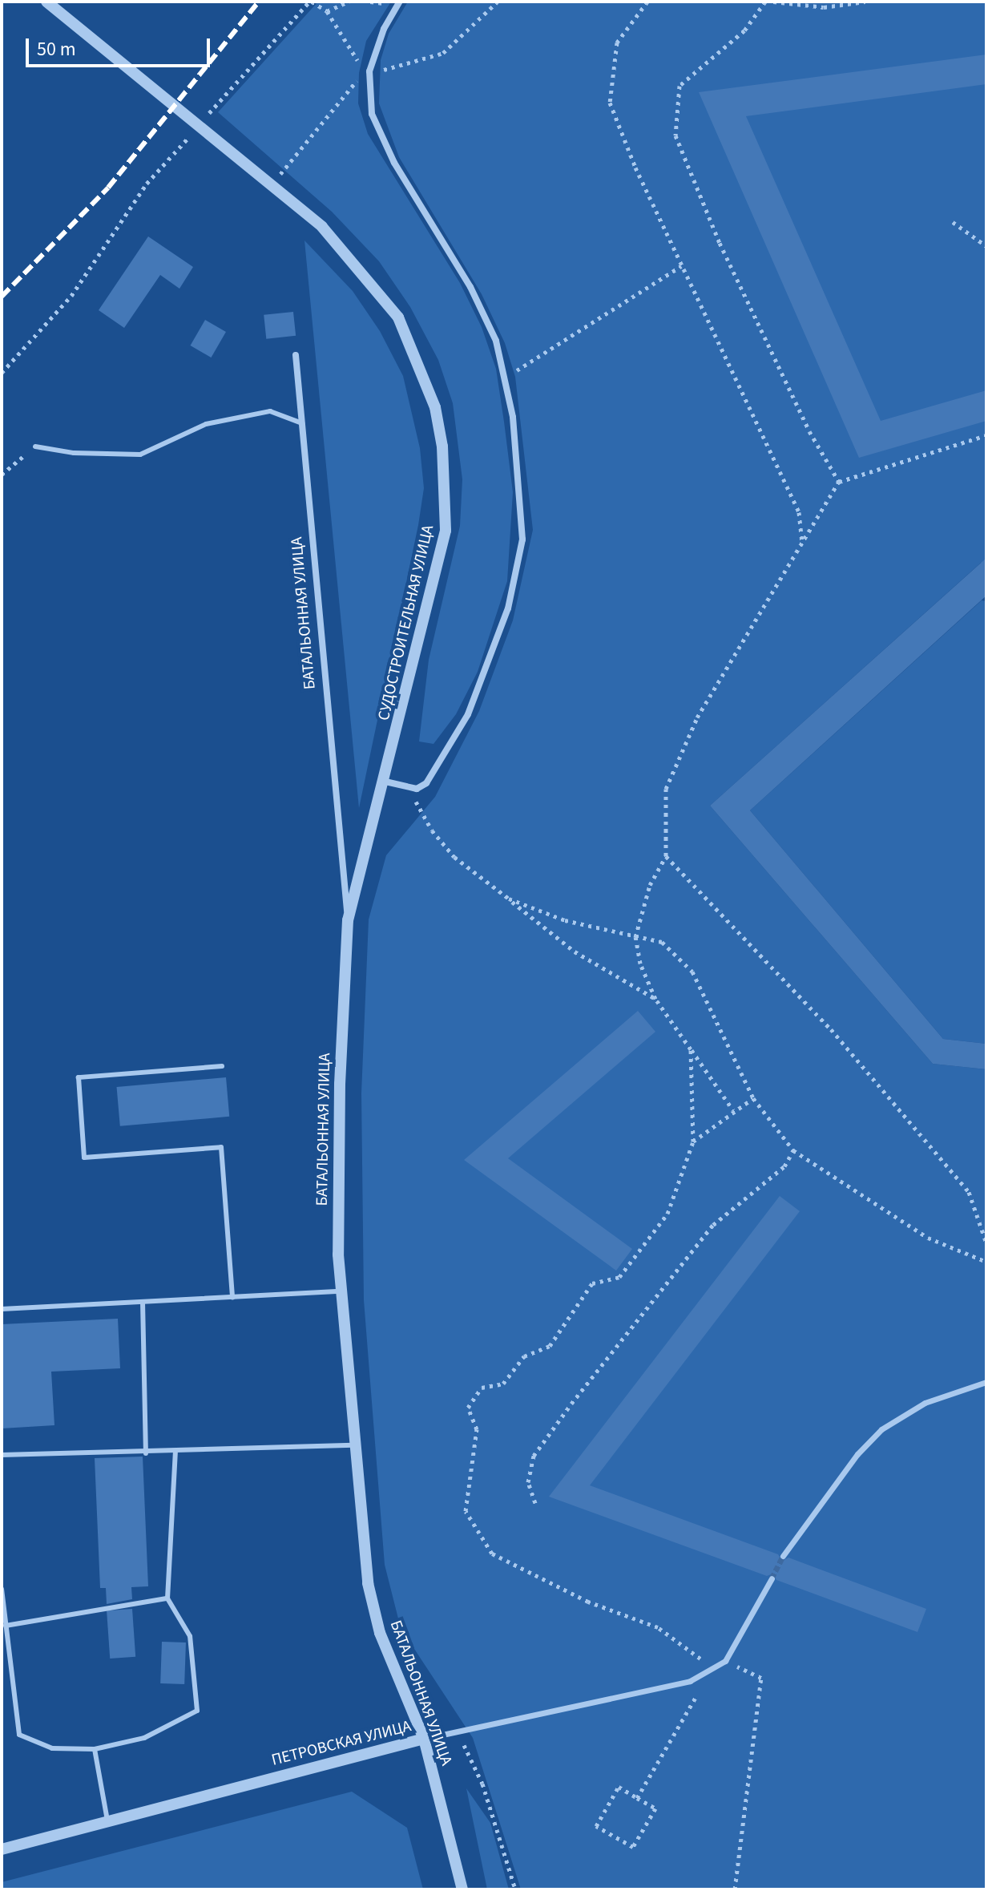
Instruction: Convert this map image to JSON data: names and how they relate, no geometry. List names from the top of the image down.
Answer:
{
  "streets": {
    "street": ["БАТАЛЬОННАЯ УЛИЦА", "СУДОСТРОИТЕЛЬНАЯ УЛИЦА", "ПЕТРОВСКАЯ УЛИЦА"]
  },
  "crossings": [
    ["БАТАЛЬОННАЯ УЛИЦА", "СУДОСТРОИТЕЛЬНАЯ УЛИЦА"],
    ["БАТАЛЬОННАЯ УЛИЦА", "ПЕТРОВСКАЯ УЛИЦА"]
  ],
  "scale_bar": "50 m"
}
